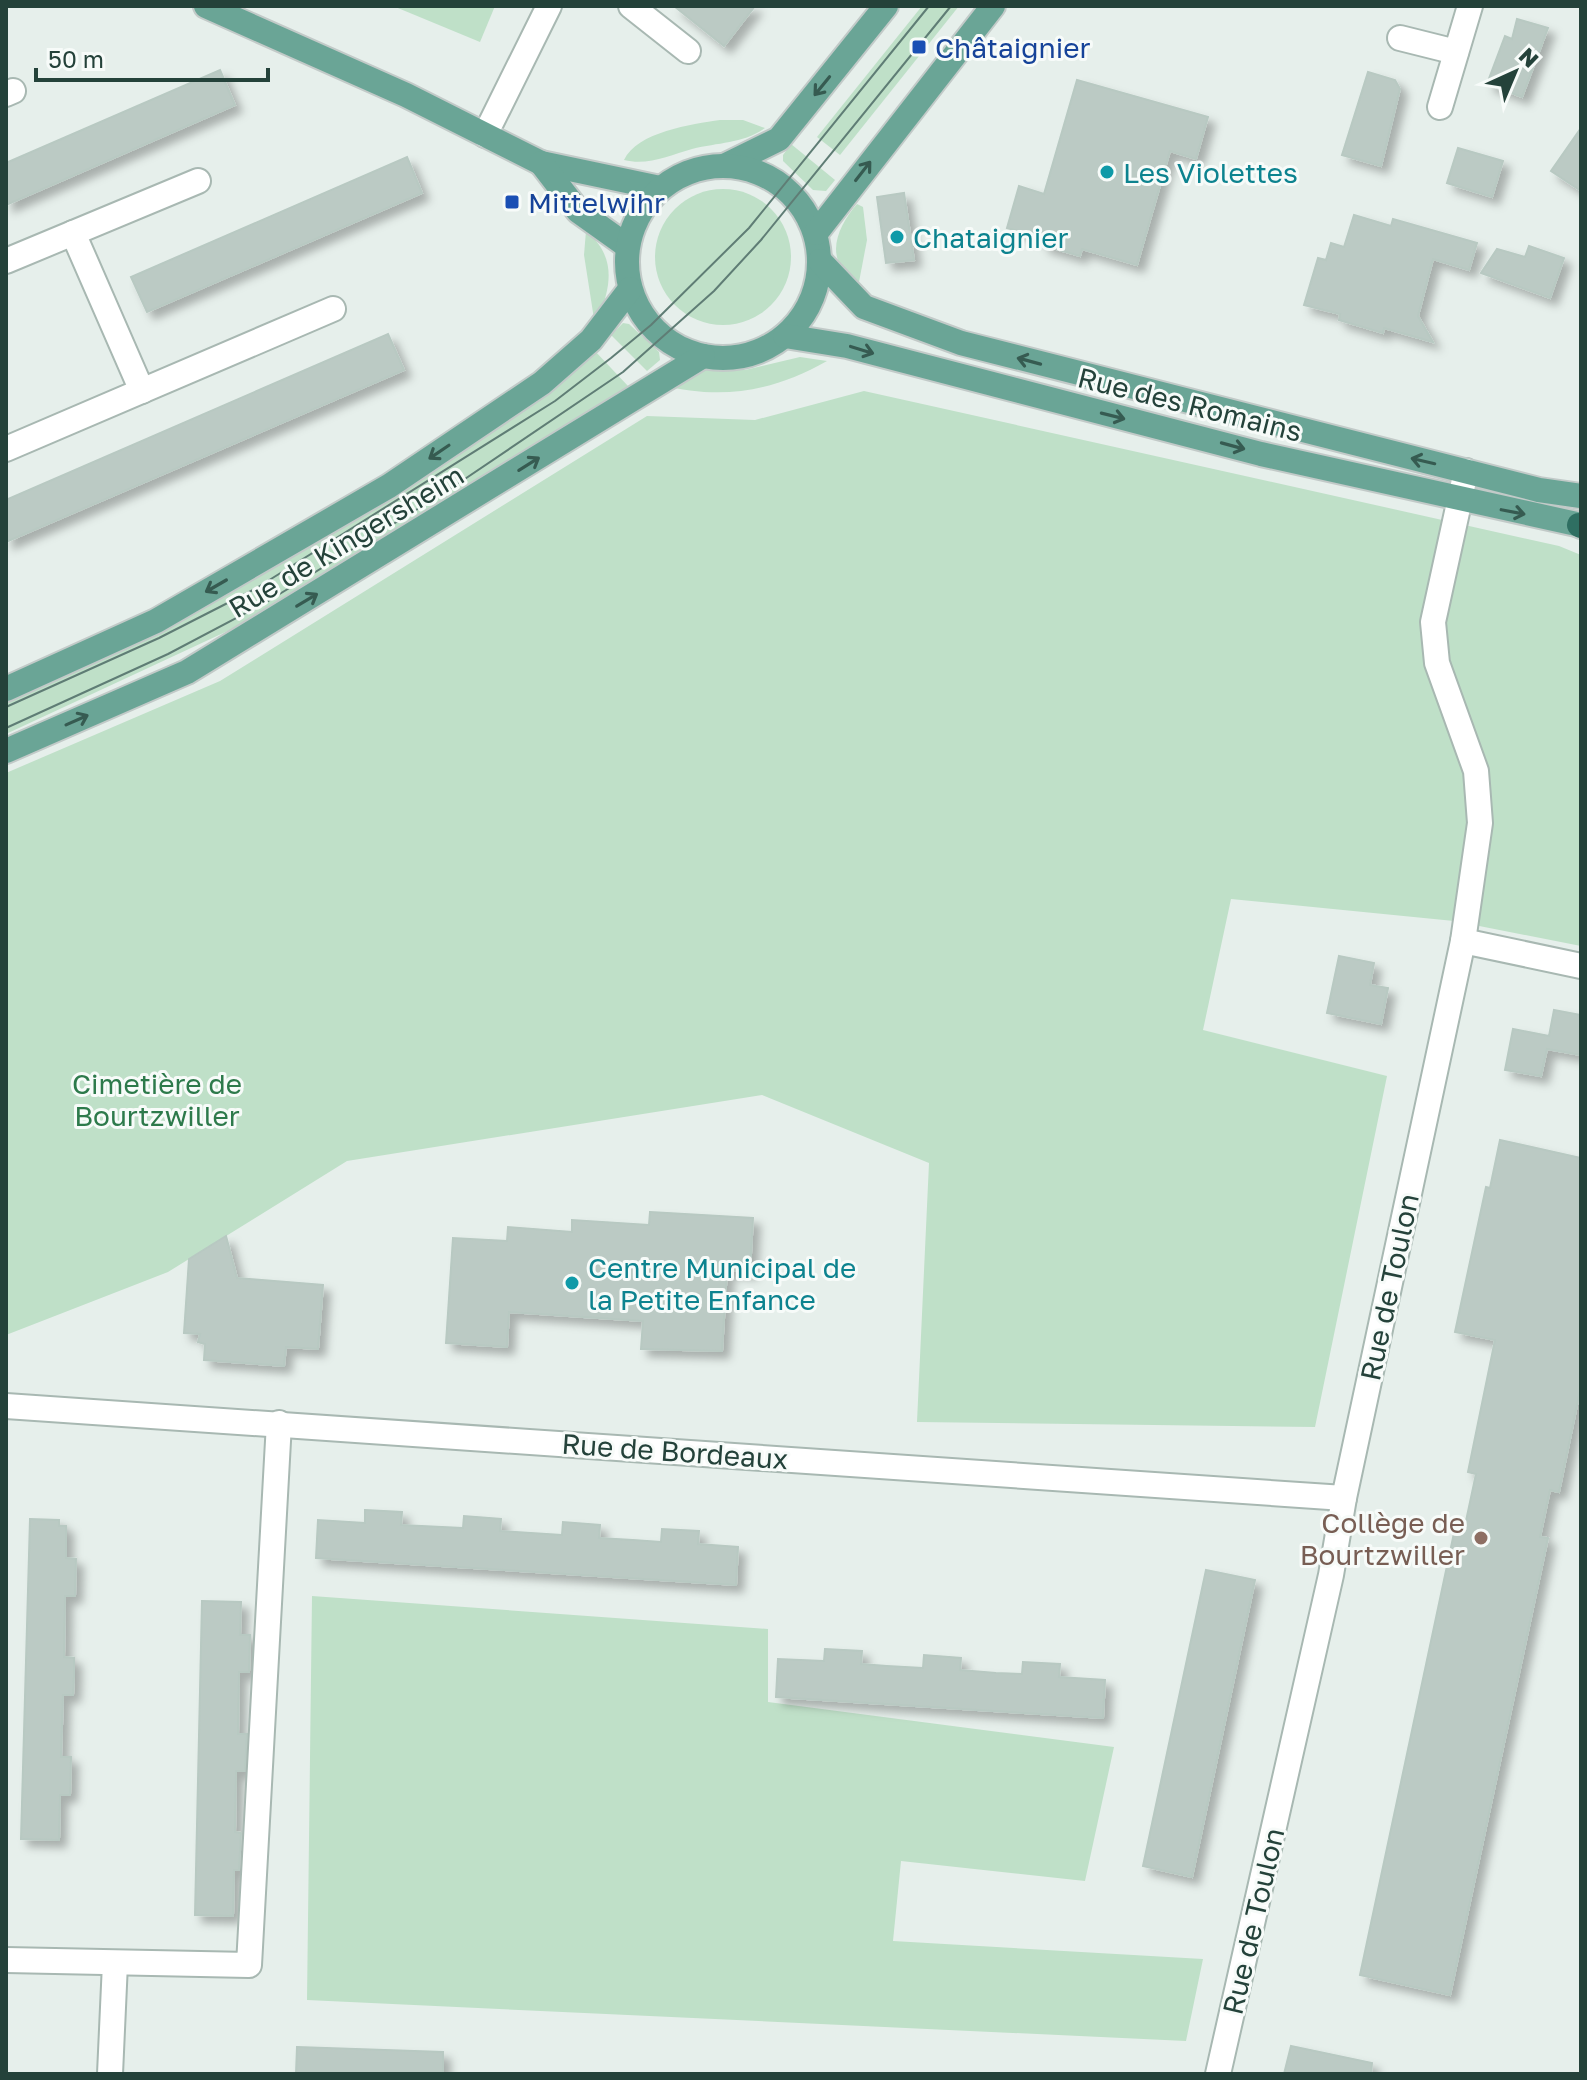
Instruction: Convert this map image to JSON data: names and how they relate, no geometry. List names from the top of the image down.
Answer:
{
  "streets": {
    "main road": ["Rue des Romains", "Rue de Kingersheim"],
    "street": ["Rue de Toulon", "Rue de Bordeaux"]
  },
  "crossings": [
    ["Rue des Romains", "Rue de Kingersheim"],
    ["Rue des Romains", "Rue de Toulon"],
    ["Rue de Toulon", "Rue de Bordeaux"]
  ],
  "parks": ["Cimetière de Bourtzwiller"],
  "places": {
    "transit": ["Châtaignier", "Mittelwihr"],
    "other": [
      "Les Violettes",
      "Chataignier",
      "Centre Municipal de la Petite Enfance",
      "Collège de Bourtzwiller"
    ]
  },
  "scale_bar": "50 m",
  "north": "top right"
}
